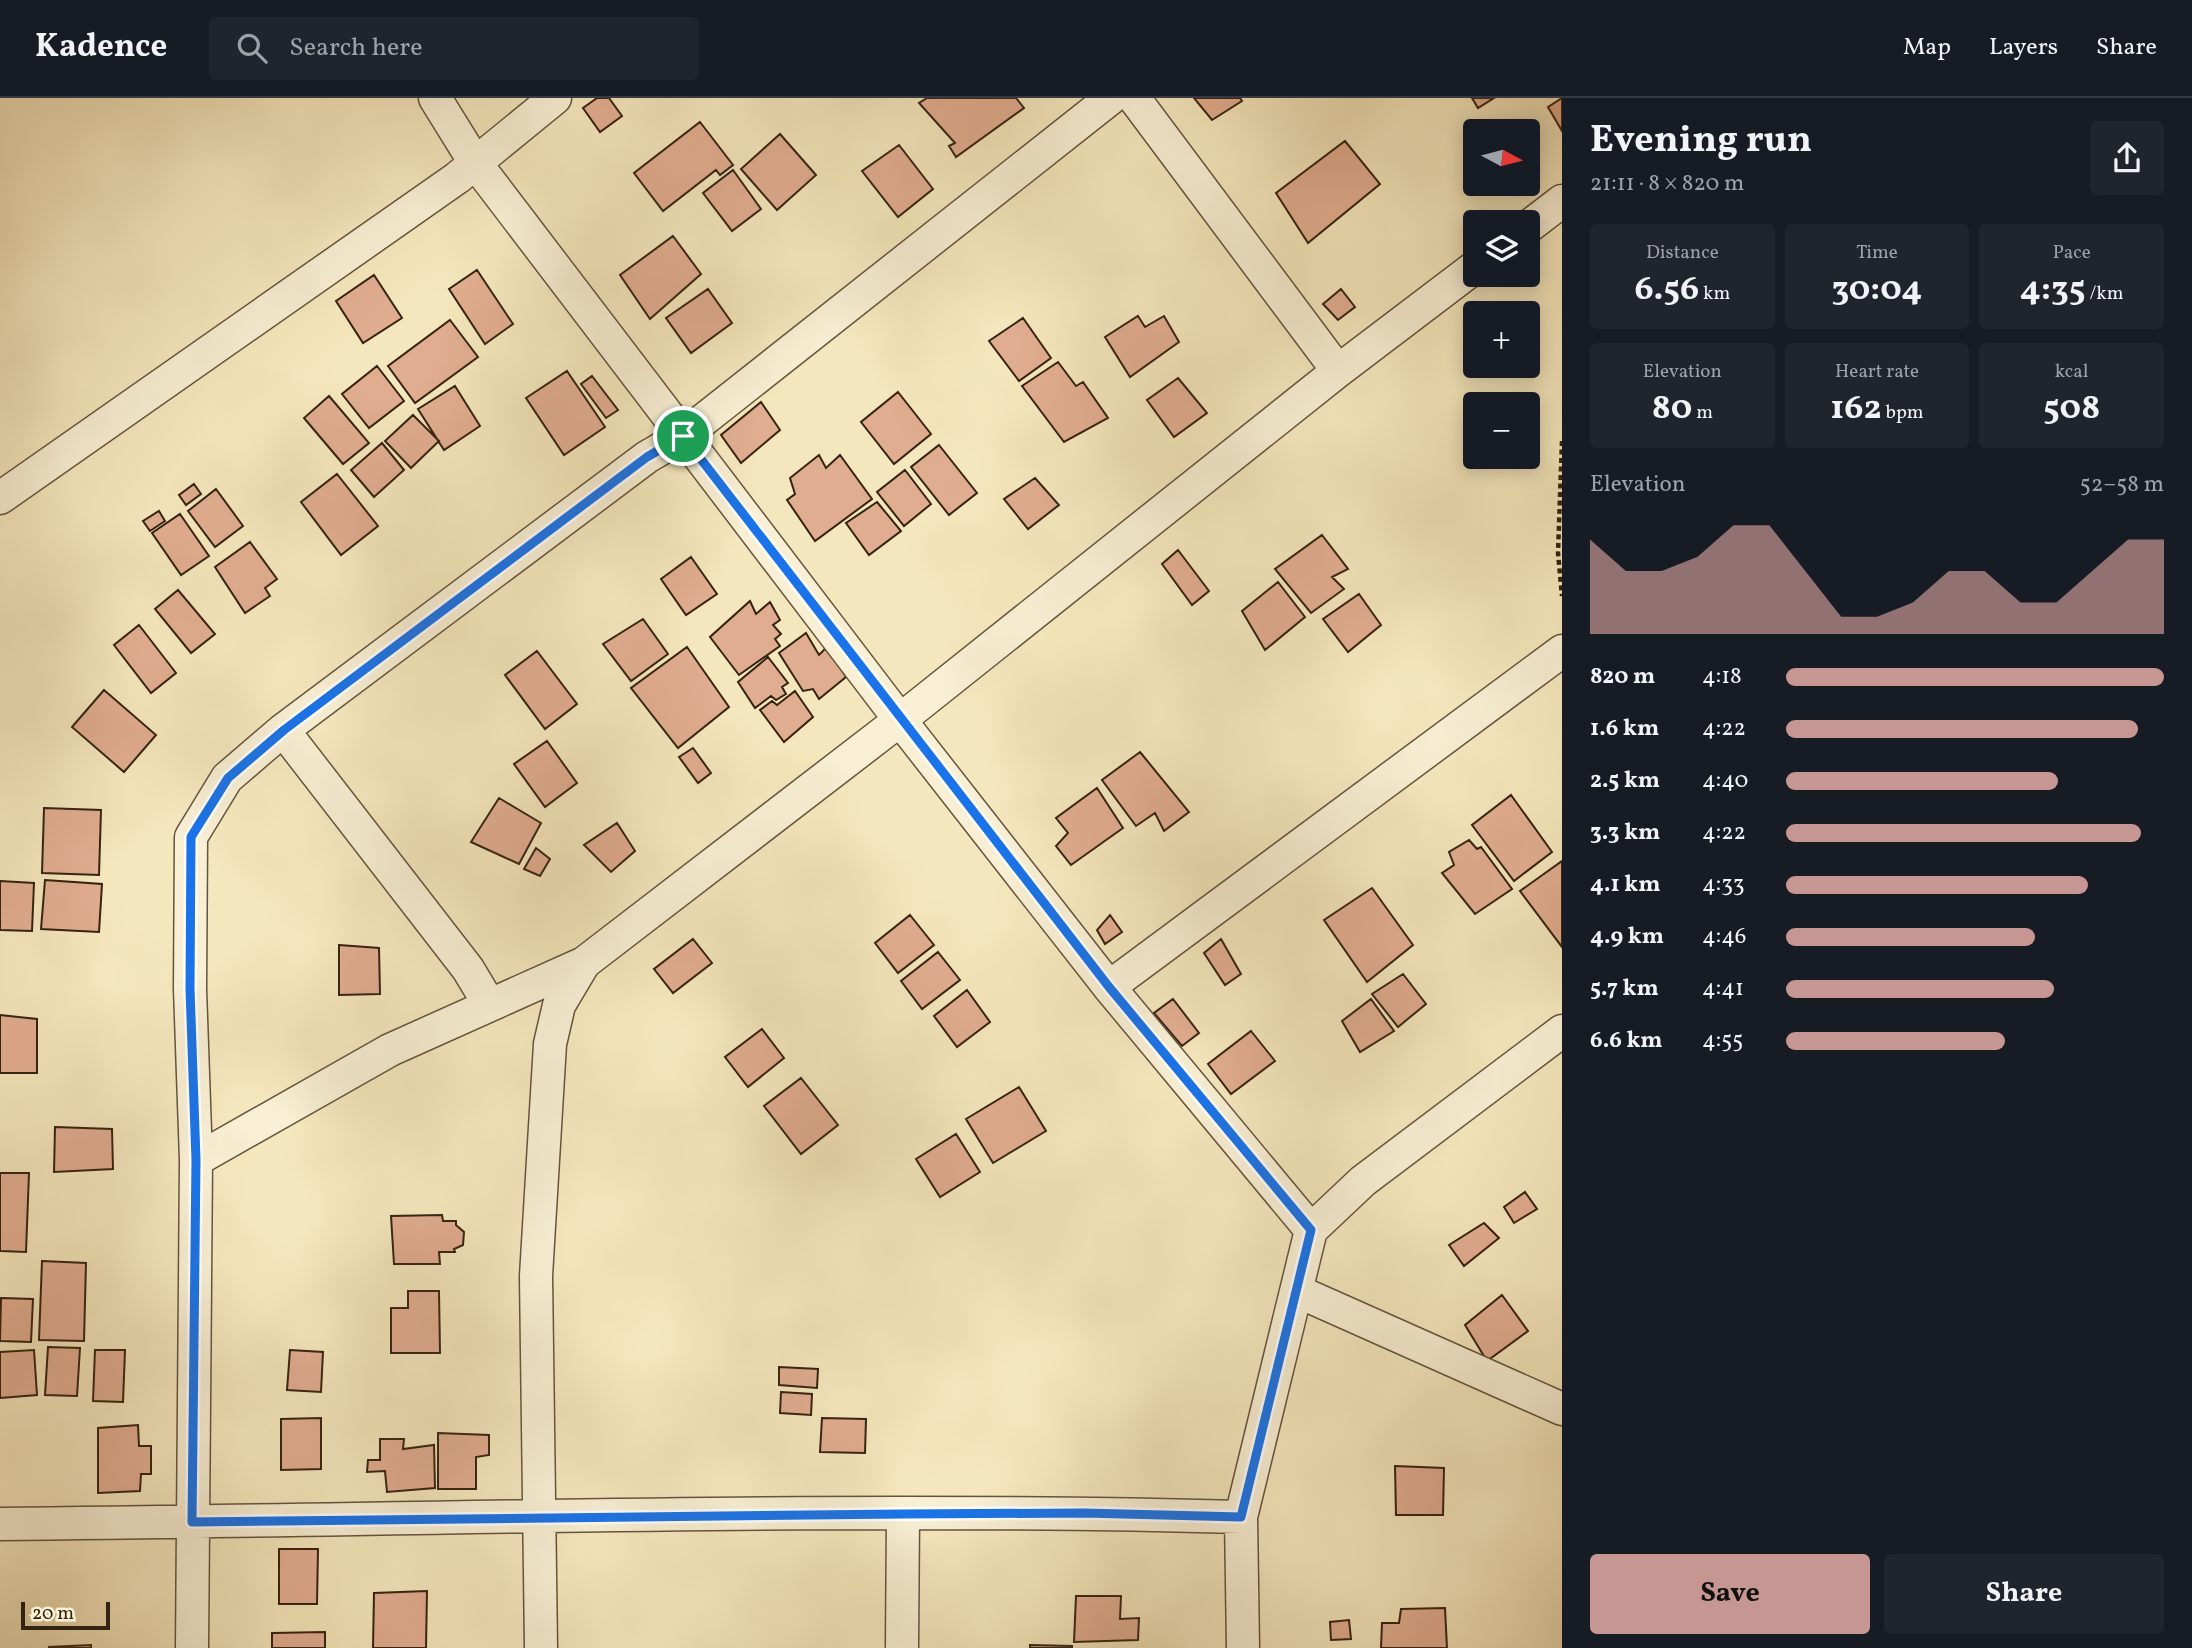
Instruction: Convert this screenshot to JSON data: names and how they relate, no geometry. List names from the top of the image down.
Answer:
{
  "scale_bar": "20 m",
  "north": "right",
  "page": {
    "header": "Kadence",
    "search": "Search here",
    "nav": ["Map", "Layers", "Share"],
    "heading": ["Evening run", "21:11 · 8 × 820 m"],
    "map_buttons": ["+", "−"],
    "stats": [
      ["Distance", "6.56 km"],
      ["Time", "30:04"],
      ["Pace", "4:35 /km"],
      ["Elevation", "80 m"],
      ["Heart rate", "162 bpm"],
      ["kcal", "508"]
    ],
    "chart": ["Elevation", "52–58 m"],
    "list": [
      {
        "name": "820 m",
        "note": "4:18"
      },
      {
        "name": "1.6 km",
        "note": "4:22"
      },
      {
        "name": "2.5 km",
        "note": "4:40"
      },
      {
        "name": "3.3 km",
        "note": "4:22"
      },
      {
        "name": "4.1 km",
        "note": "4:33"
      },
      {
        "name": "4.9 km",
        "note": "4:46"
      },
      {
        "name": "5.7 km",
        "note": "4:41"
      },
      {
        "name": "6.6 km",
        "note": "4:55"
      }
    ],
    "buttons": ["Save", "Share"],
    "scale": "20 m"
  }
}
